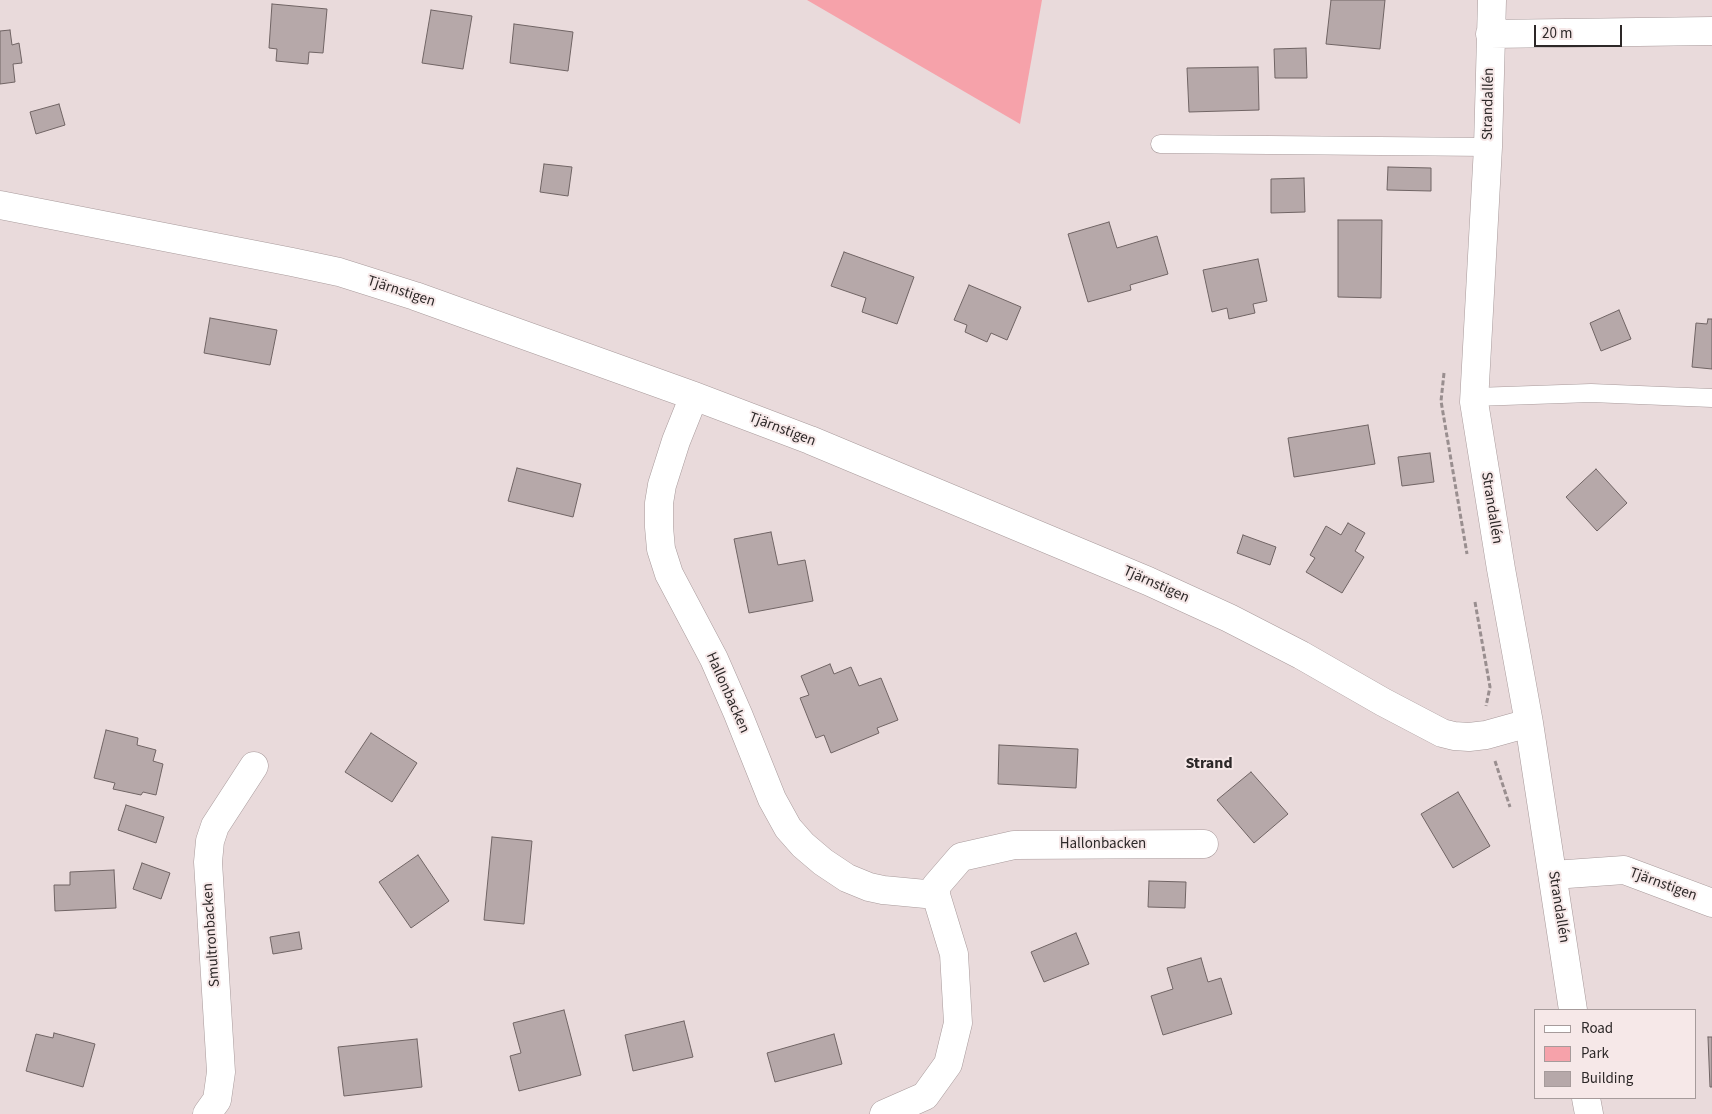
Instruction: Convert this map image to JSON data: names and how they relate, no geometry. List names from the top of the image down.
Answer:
{
  "streets": {
    "street": [
      "Strandallén",
      "Tjärnstigen",
      "Hallonbacken",
      "Smultronbacken"
    ]
  },
  "crossings": [
    ["Strandallén", "Tjärnstigen"],
    ["Tjärnstigen", "Hallonbacken"]
  ],
  "districts": ["Strand"],
  "legend": ["Road", "Park", "Building"],
  "scale_bar": "20 m"
}
